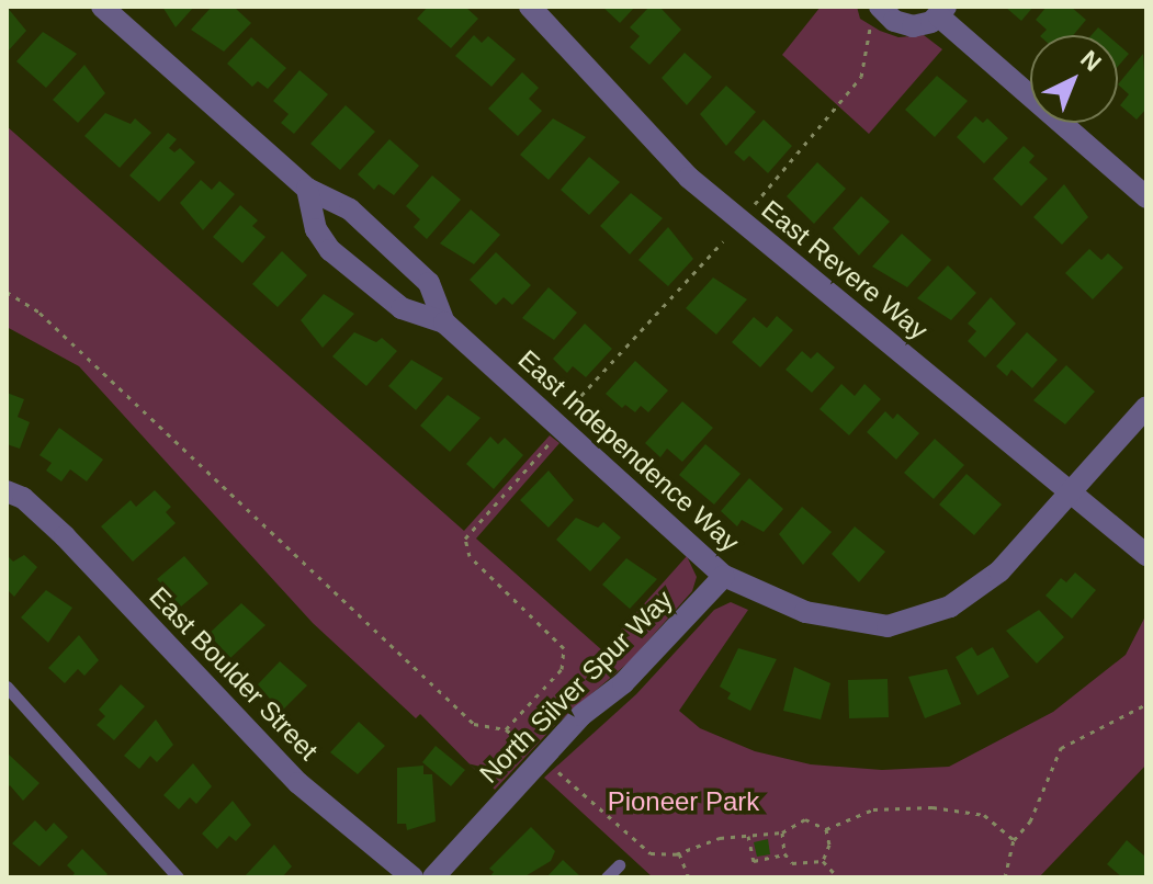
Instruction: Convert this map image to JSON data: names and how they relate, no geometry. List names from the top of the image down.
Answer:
{
  "streets": {
    "street": [
      "East Revere Way",
      "East Independence Way",
      "East Boulder Street",
      "North Silver Spur Way"
    ]
  },
  "crossings": [
    ["East Revere Way", "East Independence Way"],
    ["East Independence Way", "North Silver Spur Way"]
  ],
  "parks": ["Pioneer Park"],
  "north": "top right"
}
